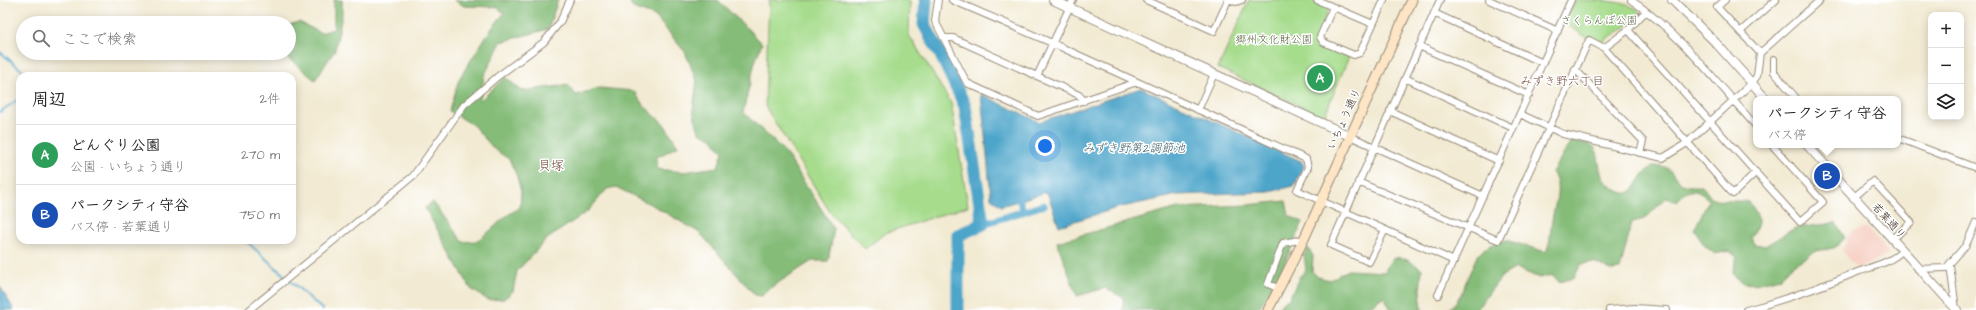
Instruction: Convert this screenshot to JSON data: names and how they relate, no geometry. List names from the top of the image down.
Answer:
{
  "streets": {
    "main road": ["いちょう通り"],
    "street": ["若葉通り"]
  },
  "districts": ["みずき野六丁目", "貝塚"],
  "water": ["みずき野第2調節池"],
  "parks": ["さくらんぼ公園", "郷州文化財公園"],
  "page": {
    "map_buttons": ["+", "−"],
    "search": "ここで検索",
    "pins": ["A", "B"],
    "heading": ["周辺", "2件"],
    "popup": ["パークシティ守谷", "バス停"],
    "list": [
      {
        "mark": "A",
        "name": "どんぐり公園",
        "note": "公園 · いちょう通り",
        "value": "270 m"
      },
      {
        "mark": "B",
        "name": "パークシティ守谷",
        "note": "バス停 · 若葉通り",
        "value": "750 m"
      }
    ]
  }
}
